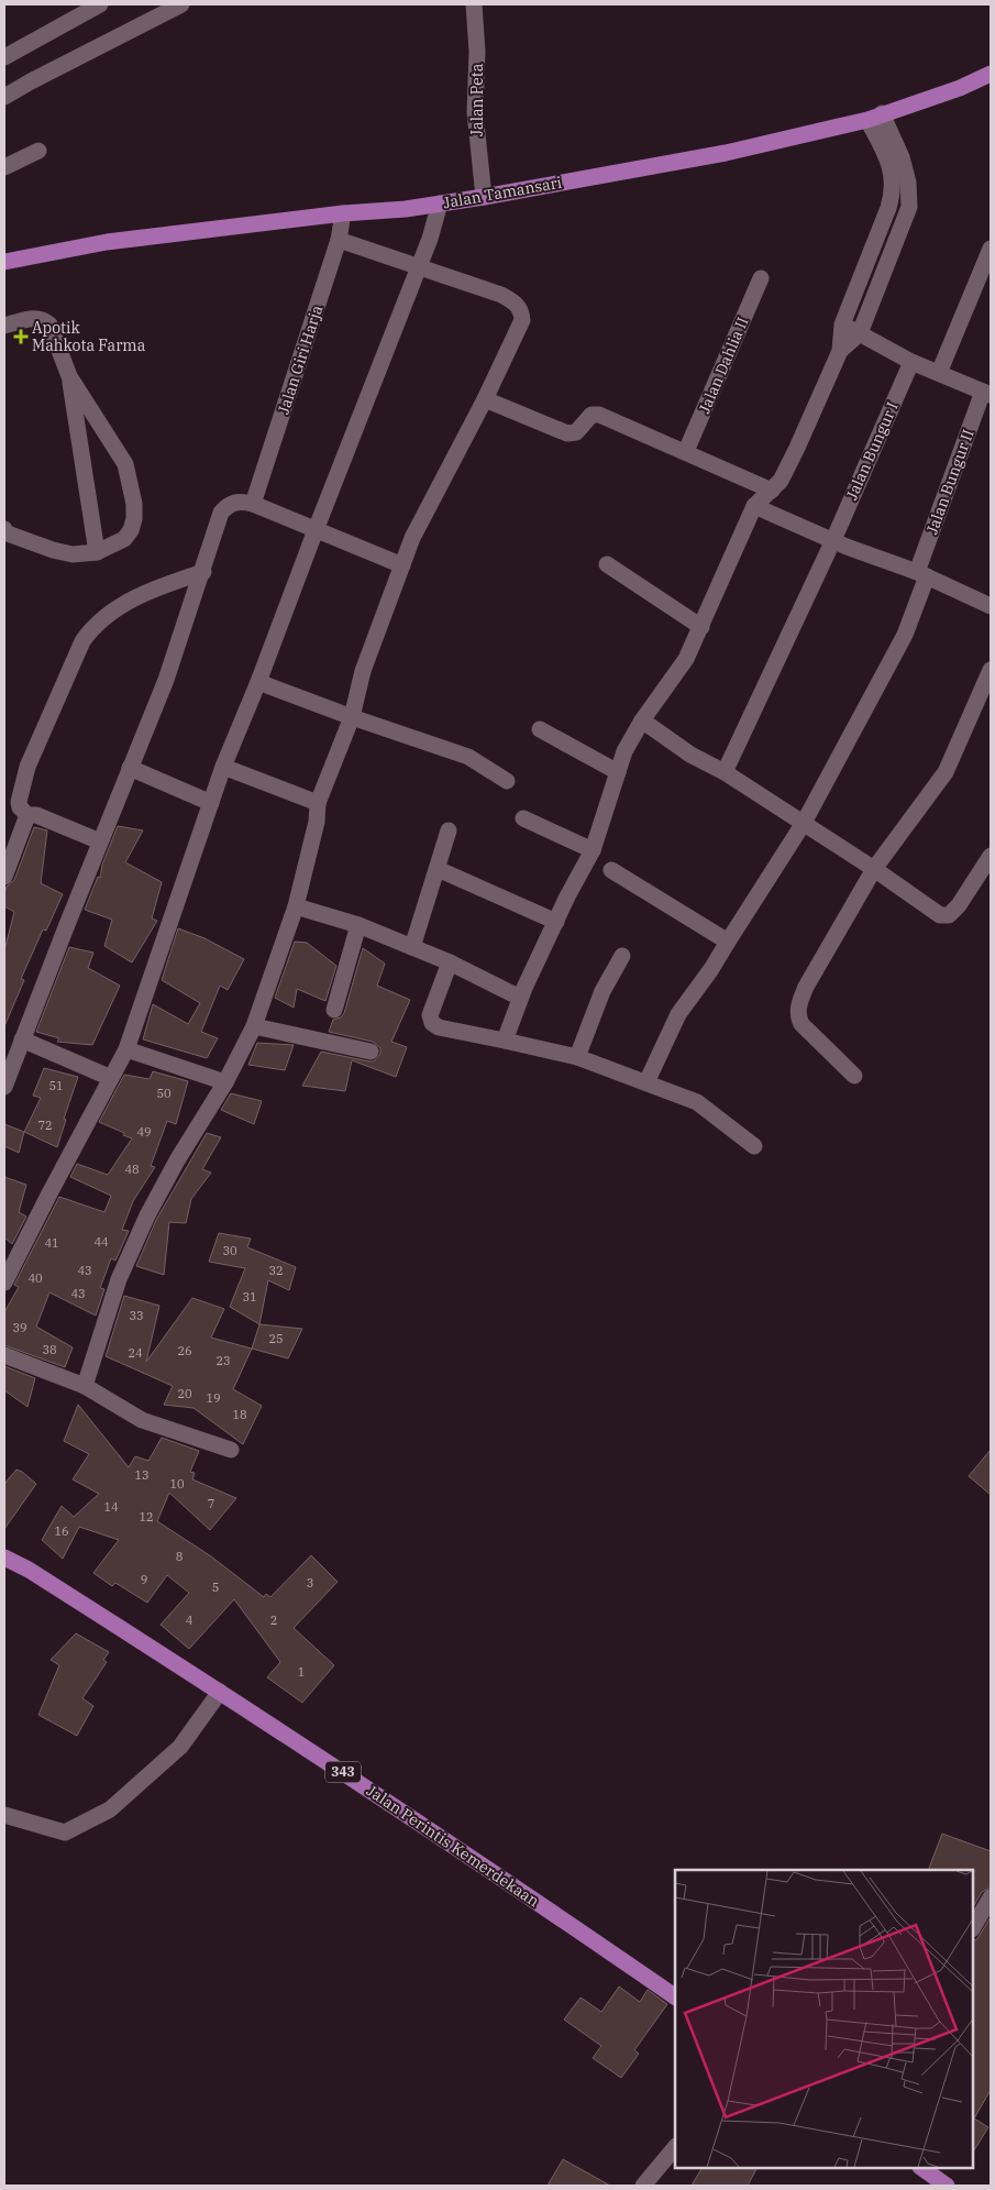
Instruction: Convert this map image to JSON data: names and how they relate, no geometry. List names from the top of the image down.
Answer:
{
  "streets": {
    "main road": ["Jalan Tamansari", "343", "Jalan Perintis Kemerdekaan"],
    "street": [
      "Jalan Peta",
      "Jalan Giri Harja",
      "Jalan Dahlia II",
      "Jalan Bungur I",
      "Jalan Bungur II"
    ]
  },
  "crossings": [
    ["Jalan Peta", "Jalan Tamansari"],
    ["Jalan Tamansari", "Jalan Giri Harja"]
  ],
  "places": {
    "health": ["Apotik Mahkota Farma"]
  },
  "house_numbers": [
    "51",
    "50",
    "72",
    "49",
    "48",
    "44",
    "41",
    "30",
    "43",
    "32",
    "40",
    "43",
    "31",
    "33",
    "39",
    "25",
    "38",
    "26",
    "24",
    "23",
    "20",
    "19",
    "18",
    "13",
    "10",
    "7",
    "14",
    "12",
    "16",
    "8",
    "9",
    "3",
    "5",
    "4",
    "2",
    "1"
  ]
}
